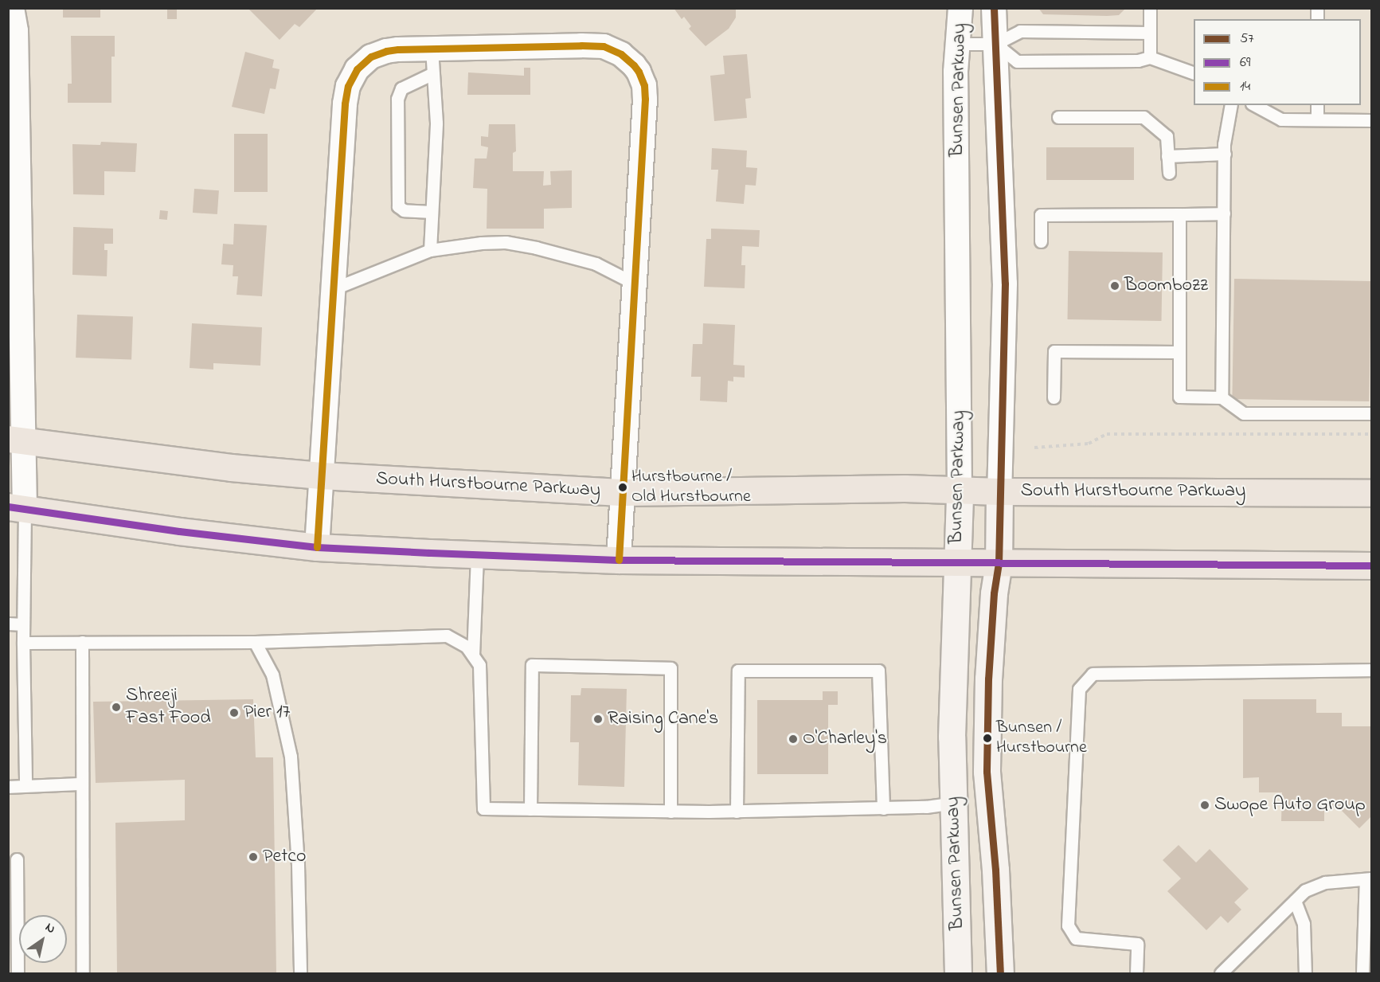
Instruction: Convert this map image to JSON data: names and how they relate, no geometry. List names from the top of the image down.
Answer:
{
  "streets": {
    "main road": ["South Hurstbourne Parkway"],
    "street": ["Bunsen Parkway"]
  },
  "crossings": [
    ["Bunsen Parkway", "South Hurstbourne Parkway"]
  ],
  "places": [
    "Boombozz",
    "Hurstbourne / Old Hurstbourne",
    "Shreeji Fast Food",
    "Pier 17",
    "Raising Cane's",
    "Bunsen / Hurstbourne",
    "O'Charley's",
    "Swope Auto Group",
    "Petco"
  ],
  "lines": ["transit line 57", "transit line 14", "transit line 69"],
  "legend": ["57", "69", "14"],
  "north": "top right"
}
